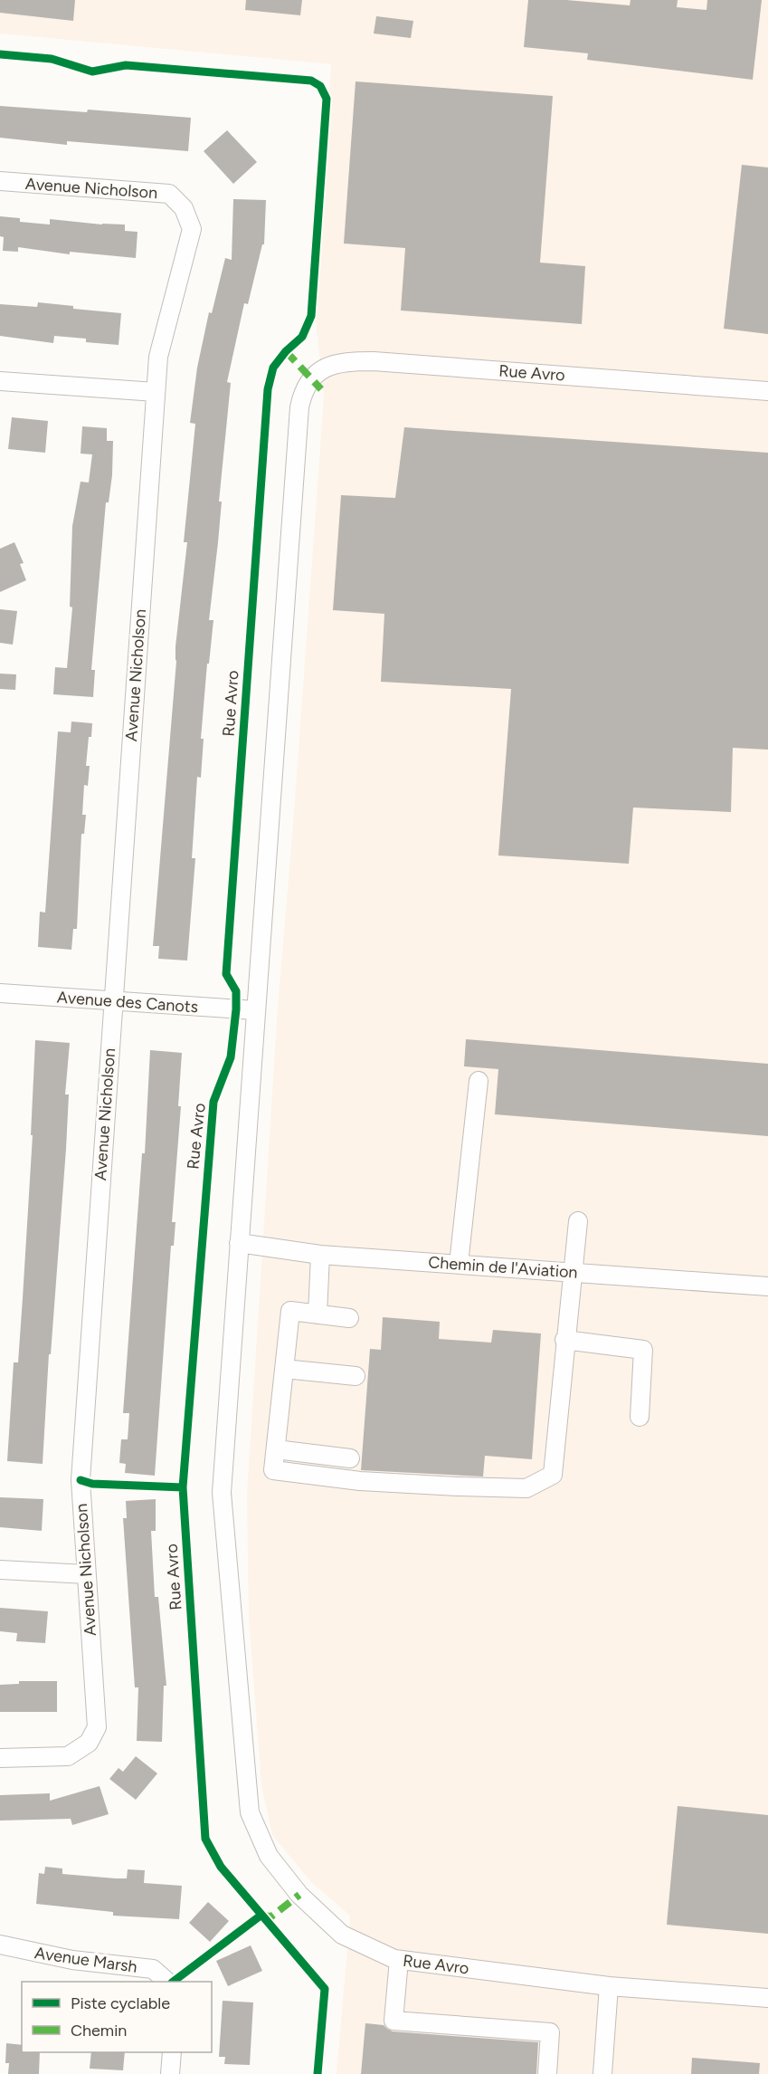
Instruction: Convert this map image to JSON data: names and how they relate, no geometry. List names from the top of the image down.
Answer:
{
  "streets": {
    "street": [
      "Avenue Nicholson",
      "Rue Avro",
      "Avenue des Canots",
      "Chemin de l'Aviation",
      "Avenue Marsh"
    ]
  },
  "crossings": [
    ["Avenue Nicholson", "Avenue des Canots"],
    ["Rue Avro", "Avenue des Canots"],
    ["Rue Avro", "Chemin de l'Aviation"]
  ],
  "legend": ["Piste cyclable", "Chemin"]
}
